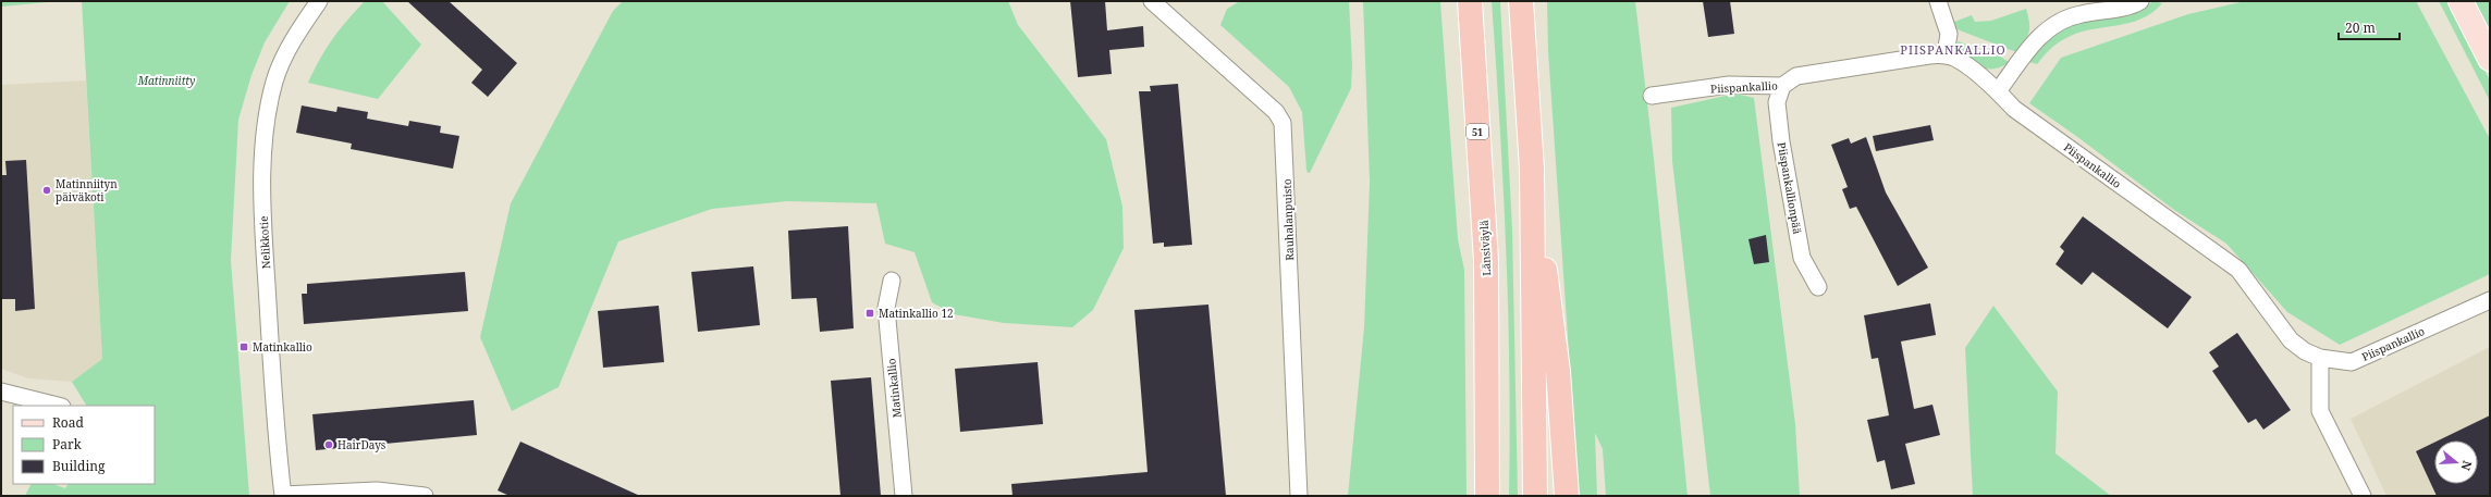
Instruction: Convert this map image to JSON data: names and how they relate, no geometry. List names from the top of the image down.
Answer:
{
  "streets": {
    "highway": ["51", "Länsiväylä"],
    "street": [
      "Piispankallio",
      "Piispankallionpää",
      "Rauhalanpuisto",
      "Nelikkotie",
      "Matinkallio"
    ]
  },
  "crossings": [
    ["Piispankallio", "Piispankallionpää"]
  ],
  "districts": ["PIISPANKALLIO"],
  "parks": ["Matinniitty"],
  "places": {
    "other": ["Matinniityn päiväkoti", "HairDays"],
    "transit": ["Matinkallio 12", "Matinkallio"]
  },
  "legend": ["Road", "Park", "Building"],
  "scale_bar": "20 m",
  "north": "right"
}
